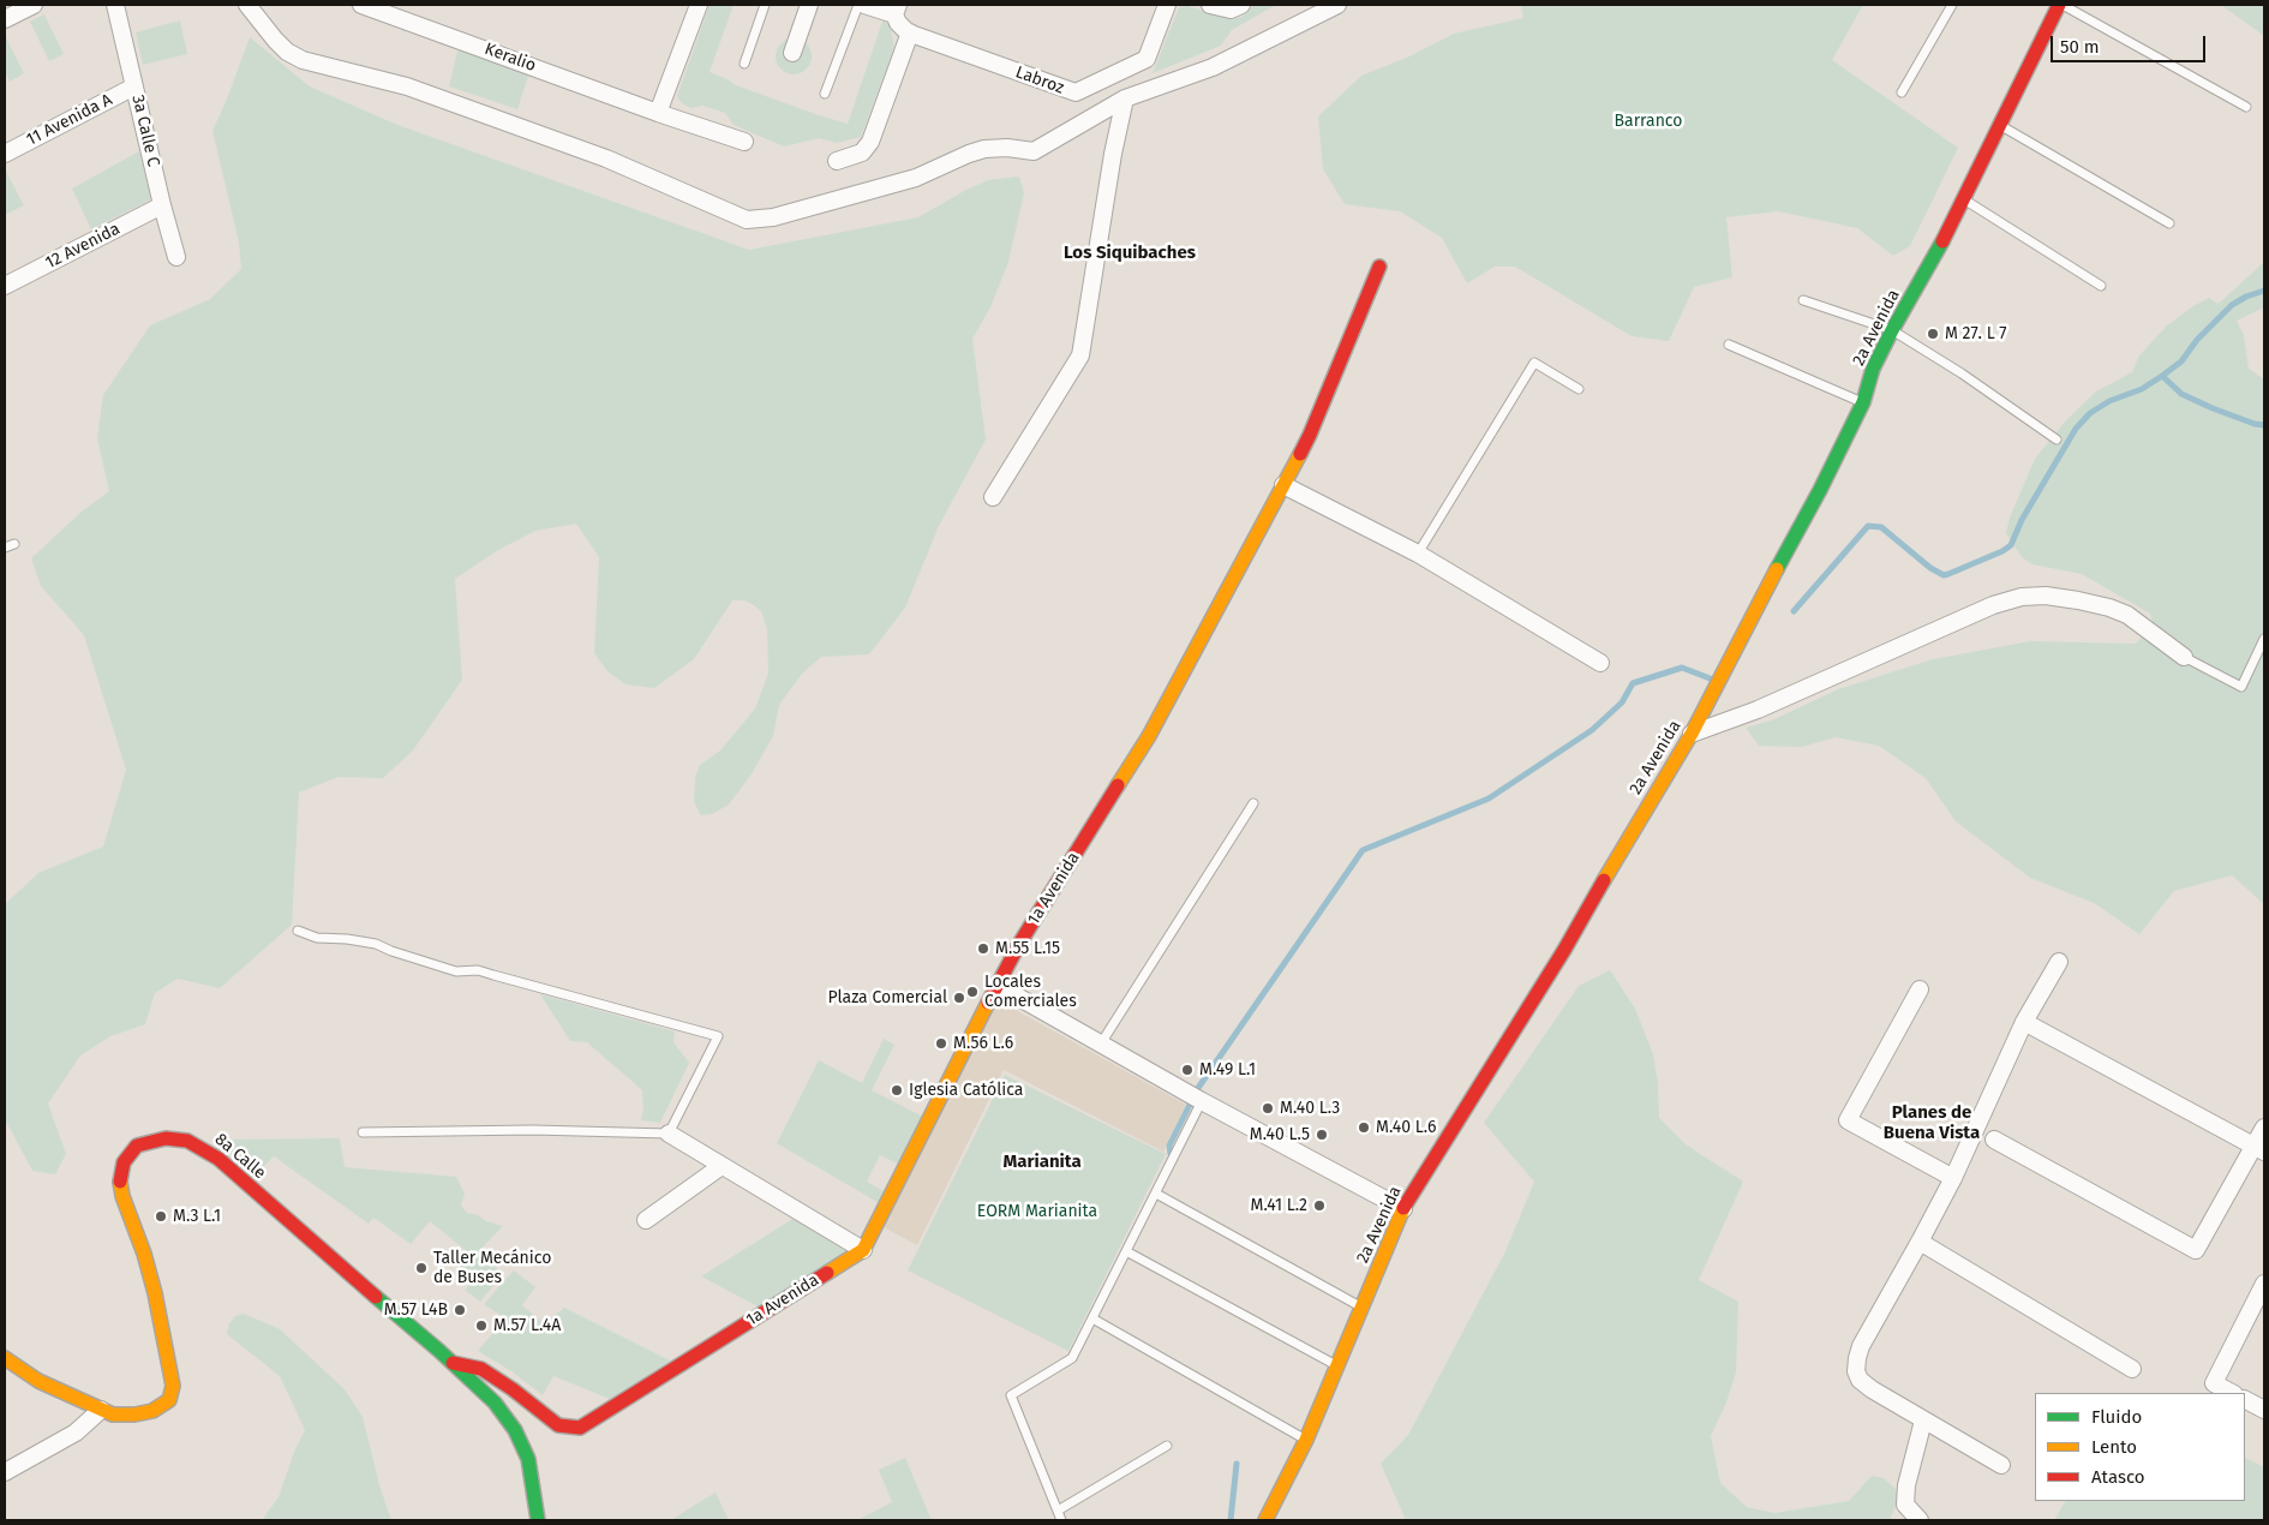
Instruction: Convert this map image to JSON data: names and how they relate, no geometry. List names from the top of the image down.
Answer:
{
  "streets": {
    "street": [
      "Keralio",
      "Labroz",
      "11 Avenida A",
      "3a Calle C",
      "12 Avenida",
      "2a Avenida",
      "1a Avenida",
      "8a Calle"
    ]
  },
  "crossings": [
    ["11 Avenida A", "3a Calle C"],
    ["3a Calle C", "12 Avenida"],
    ["1a Avenida", "8a Calle"]
  ],
  "districts": ["Los Siquibaches", "Planes de Buena Vista", "Marianita"],
  "parks": ["Barranco", "EORM Marianita"],
  "places": [
    "M 27. L 7",
    "M.55 L.15",
    "Locales Comerciales",
    "Plaza Comercial",
    "M.56 L.6",
    "M.49 L.1",
    "Iglesia Católica",
    "M.40 L.3",
    "M.40 L.6",
    "M.40 L.5",
    "M.41 L.2",
    "M.3 L.1",
    "Taller Mecánico de Buses",
    "M.57 L4B",
    "M.57 L.4A"
  ],
  "legend": ["Fluido", "Lento", "Atasco"],
  "scale_bar": "50 m"
}
